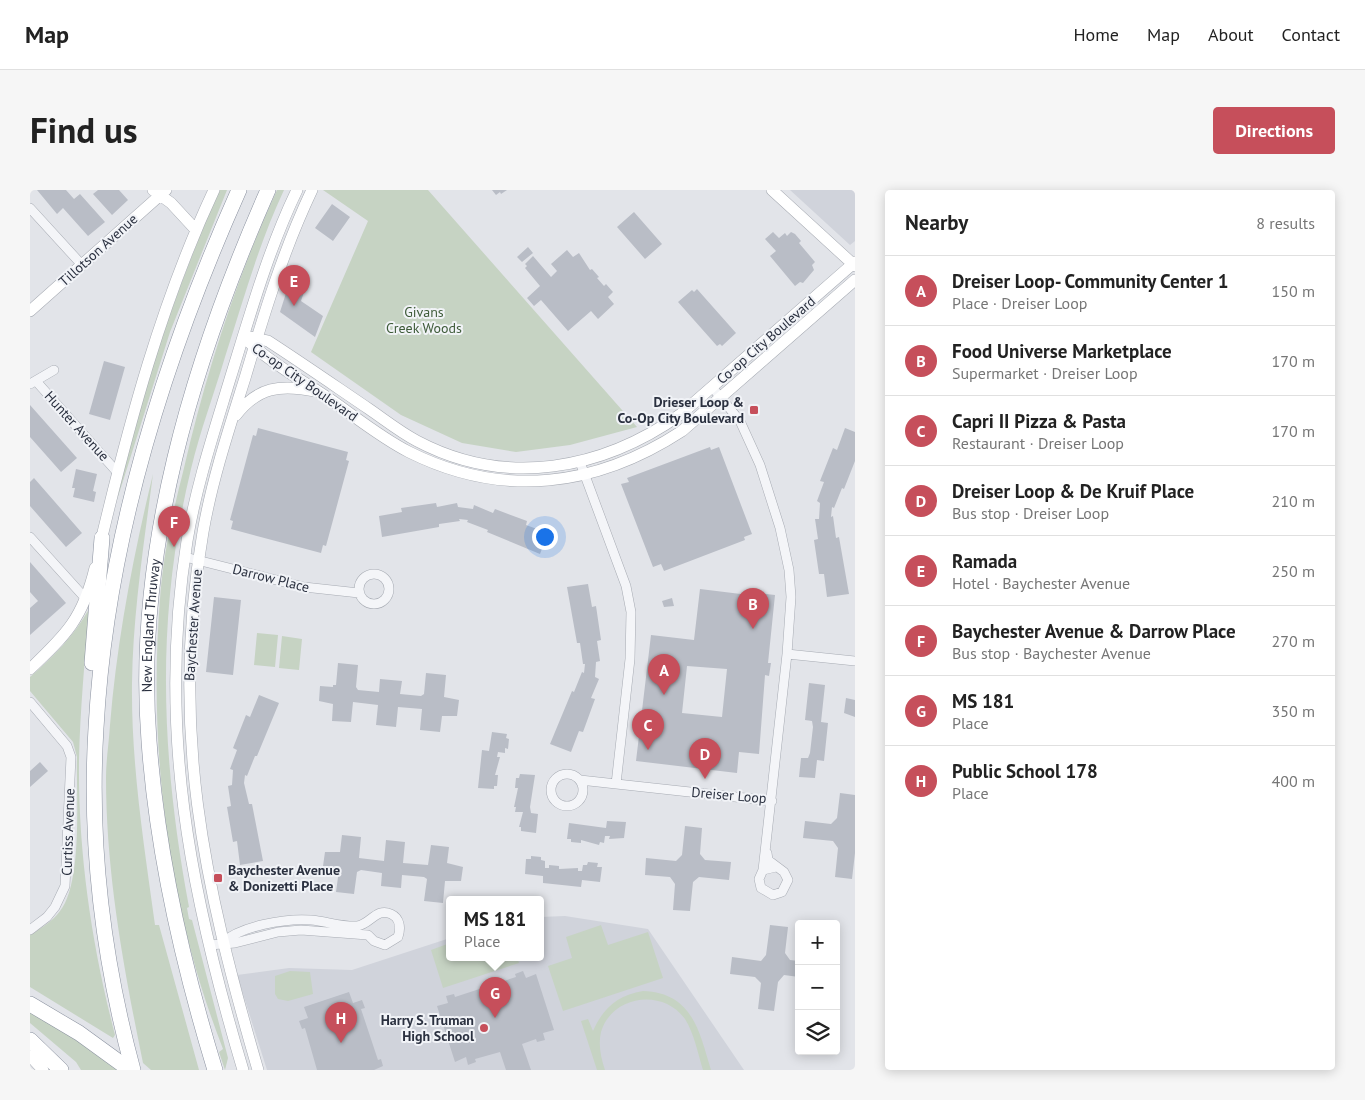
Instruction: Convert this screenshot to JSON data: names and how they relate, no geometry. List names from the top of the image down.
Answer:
{
  "streets": {
    "highway": ["New England Thruway"],
    "main road": ["Tillotson Avenue", "Co-op City Boulevard", "Baychester Avenue"],
    "street": [
      "Hunter Avenue",
      "Darrow Place",
      "Dreiser Loop",
      "Curtiss Avenue"
    ]
  },
  "crossings": [
    ["Co-op City Boulevard", "Baychester Avenue"],
    ["Co-op City Boulevard", "Dreiser Loop"],
    ["Darrow Place", "Baychester Avenue"]
  ],
  "parks": ["Givans Creek Woods"],
  "places": {
    "transit": ["Drieser Loop & Co-Op City Boulevard", "Baychester Avenue & Donizetti Place"],
    "other": ["Harry S. Truman High School"]
  },
  "page": {
    "header": "Map",
    "nav": [
      "Home",
      "Map",
      "About",
      "Contact"
    ],
    "title": "Find us",
    "buttons": "Directions",
    "heading": ["Nearby", "8 results"],
    "list": [
      {
        "mark": "A",
        "name": "Dreiser Loop- Community Center 1",
        "note": "Place · Dreiser Loop",
        "value": "150 m"
      },
      {
        "mark": "B",
        "name": "Food Universe Marketplace",
        "note": "Supermarket · Dreiser Loop",
        "value": "170 m"
      },
      {
        "mark": "C",
        "name": "Capri II Pizza & Pasta",
        "note": "Restaurant · Dreiser Loop",
        "value": "170 m"
      },
      {
        "mark": "D",
        "name": "Dreiser Loop & De Kruif Place",
        "note": "Bus stop · Dreiser Loop",
        "value": "210 m"
      },
      {
        "mark": "E",
        "name": "Ramada",
        "note": "Hotel · Baychester Avenue",
        "value": "250 m"
      },
      {
        "mark": "F",
        "name": "Baychester Avenue & Darrow Place",
        "note": "Bus stop · Baychester Avenue",
        "value": "270 m"
      },
      {
        "mark": "G",
        "name": "MS 181",
        "note": "Place",
        "value": "350 m"
      },
      {
        "mark": "H",
        "name": "Public School 178",
        "note": "Place",
        "value": "400 m"
      }
    ],
    "pins": [
      "E",
      "F",
      "B",
      "A",
      "C",
      "D",
      "G",
      "H"
    ],
    "popup": ["MS 181", "Place"],
    "map_buttons": ["+", "−"]
  }
}
